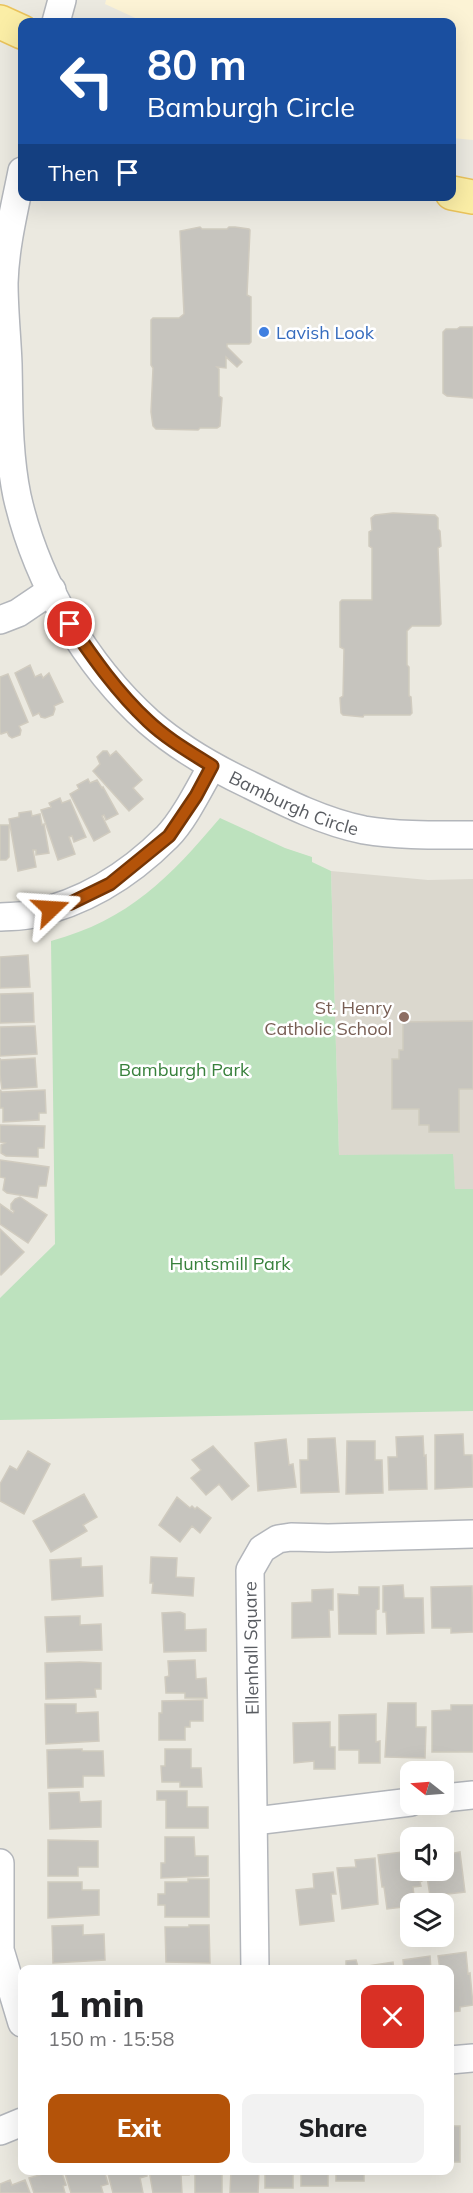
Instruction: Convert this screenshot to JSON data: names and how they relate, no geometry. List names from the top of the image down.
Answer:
{
  "streets": {
    "street": ["Bamburgh Circle", "Ellenhall Square"]
  },
  "parks": ["Bamburgh Park", "Huntsmill Park"],
  "places": ["Lavish Look", "St. Henry Catholic School"],
  "north": "left",
  "page": {
    "turn": ["80 m", "Bamburgh Circle"],
    "then": "Then",
    "heading": ["1 min", "150 m · 15:58"],
    "buttons": ["Exit", "Share"]
  }
}
